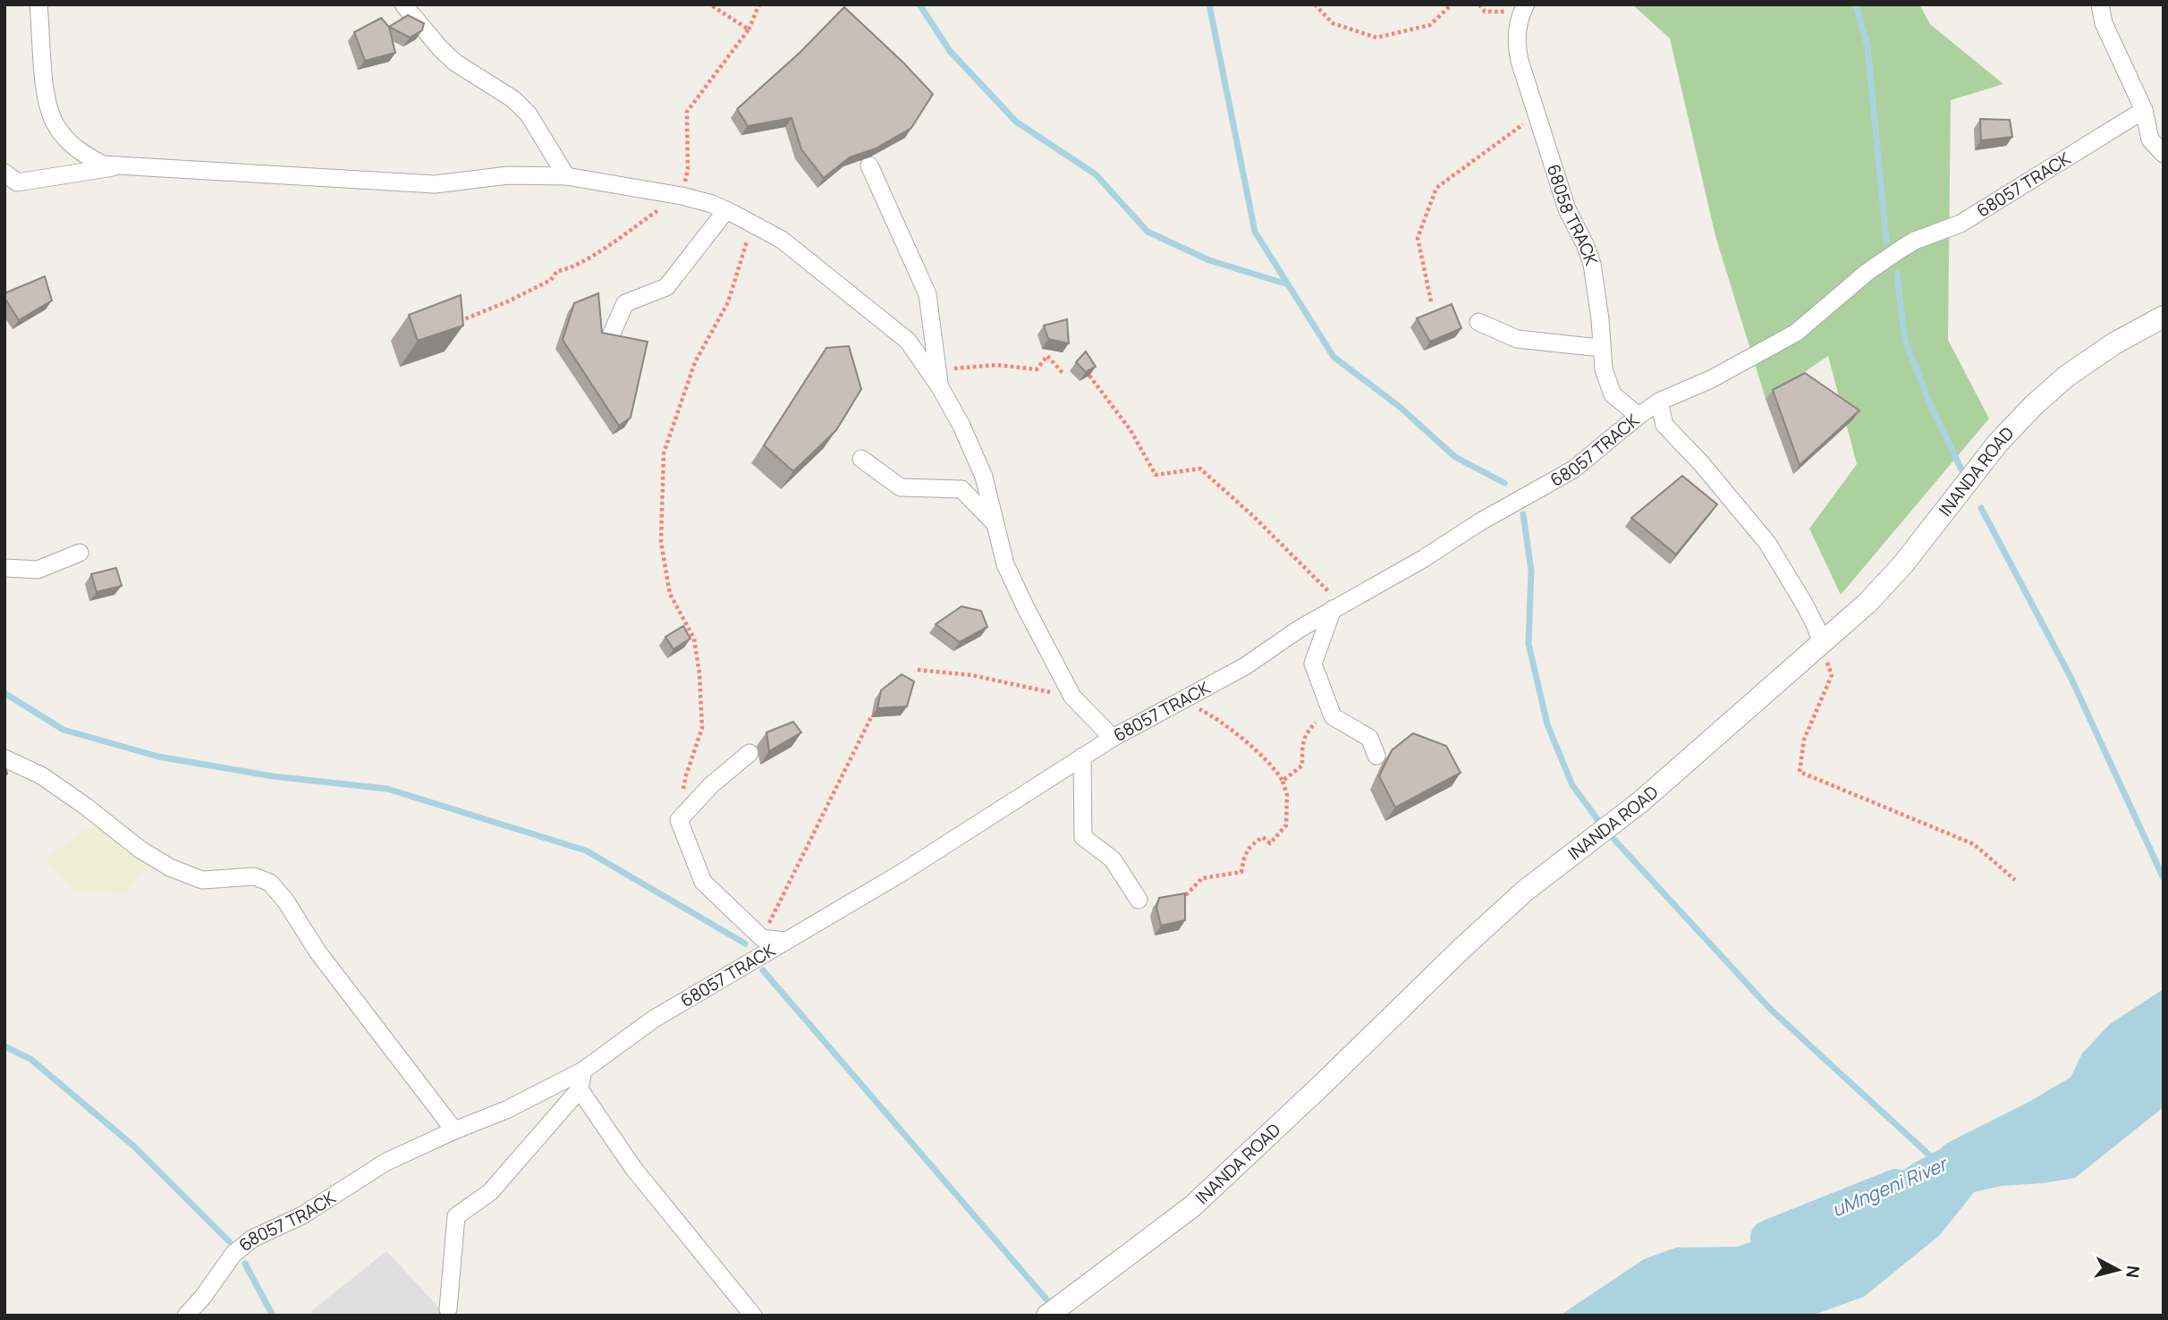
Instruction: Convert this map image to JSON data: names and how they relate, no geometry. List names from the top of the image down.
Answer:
{
  "streets": {
    "street": ["68057 TRACK", "68058 TRACK", "INANDA ROAD"]
  },
  "crossings": [
    ["68057 TRACK", "68058 TRACK"]
  ],
  "water": ["uMngeni River"],
  "north": "right"
}
